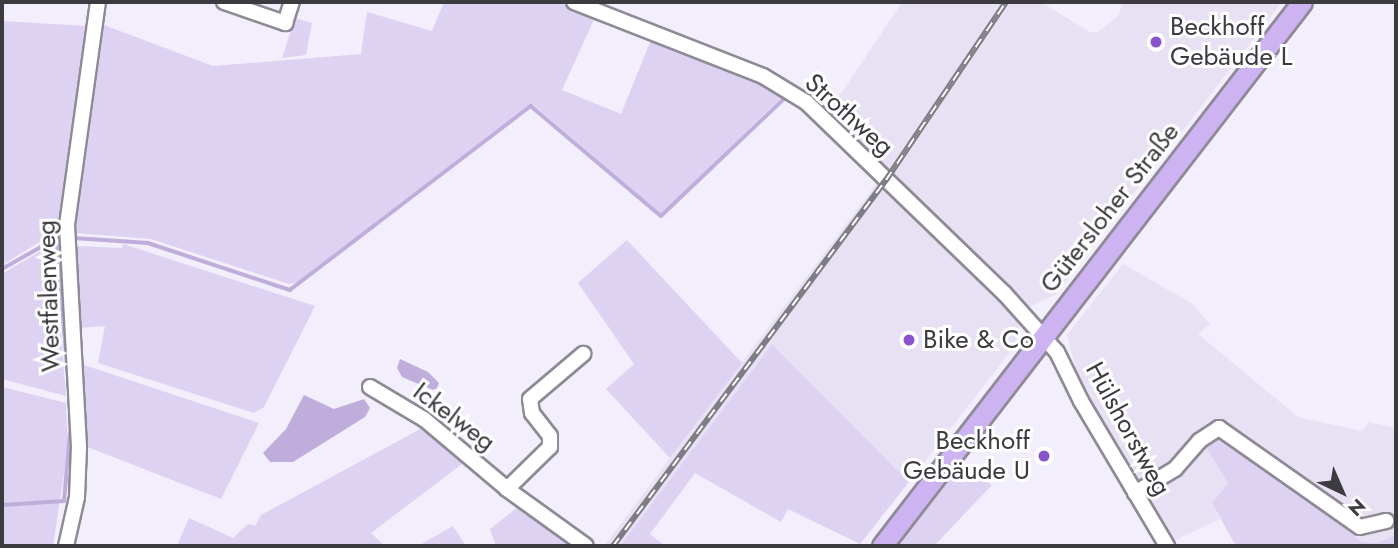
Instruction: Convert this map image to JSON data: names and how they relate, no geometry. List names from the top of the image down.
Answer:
{
  "streets": {
    "main road": ["Gütersloher Straße"],
    "street": [
      "Strothweg",
      "Westfalenweg",
      "Ickelweg",
      "Hülshorstweg"
    ]
  },
  "crossings": [
    ["Strothweg", "Gütersloher Straße"],
    ["Strothweg", "Hülshorstweg"],
    ["Gütersloher Straße", "Hülshorstweg"]
  ],
  "places": ["Beckhoff Gebäude L", "Bike & Co", "Beckhoff Gebäude U"],
  "north": "bottom right"
}
